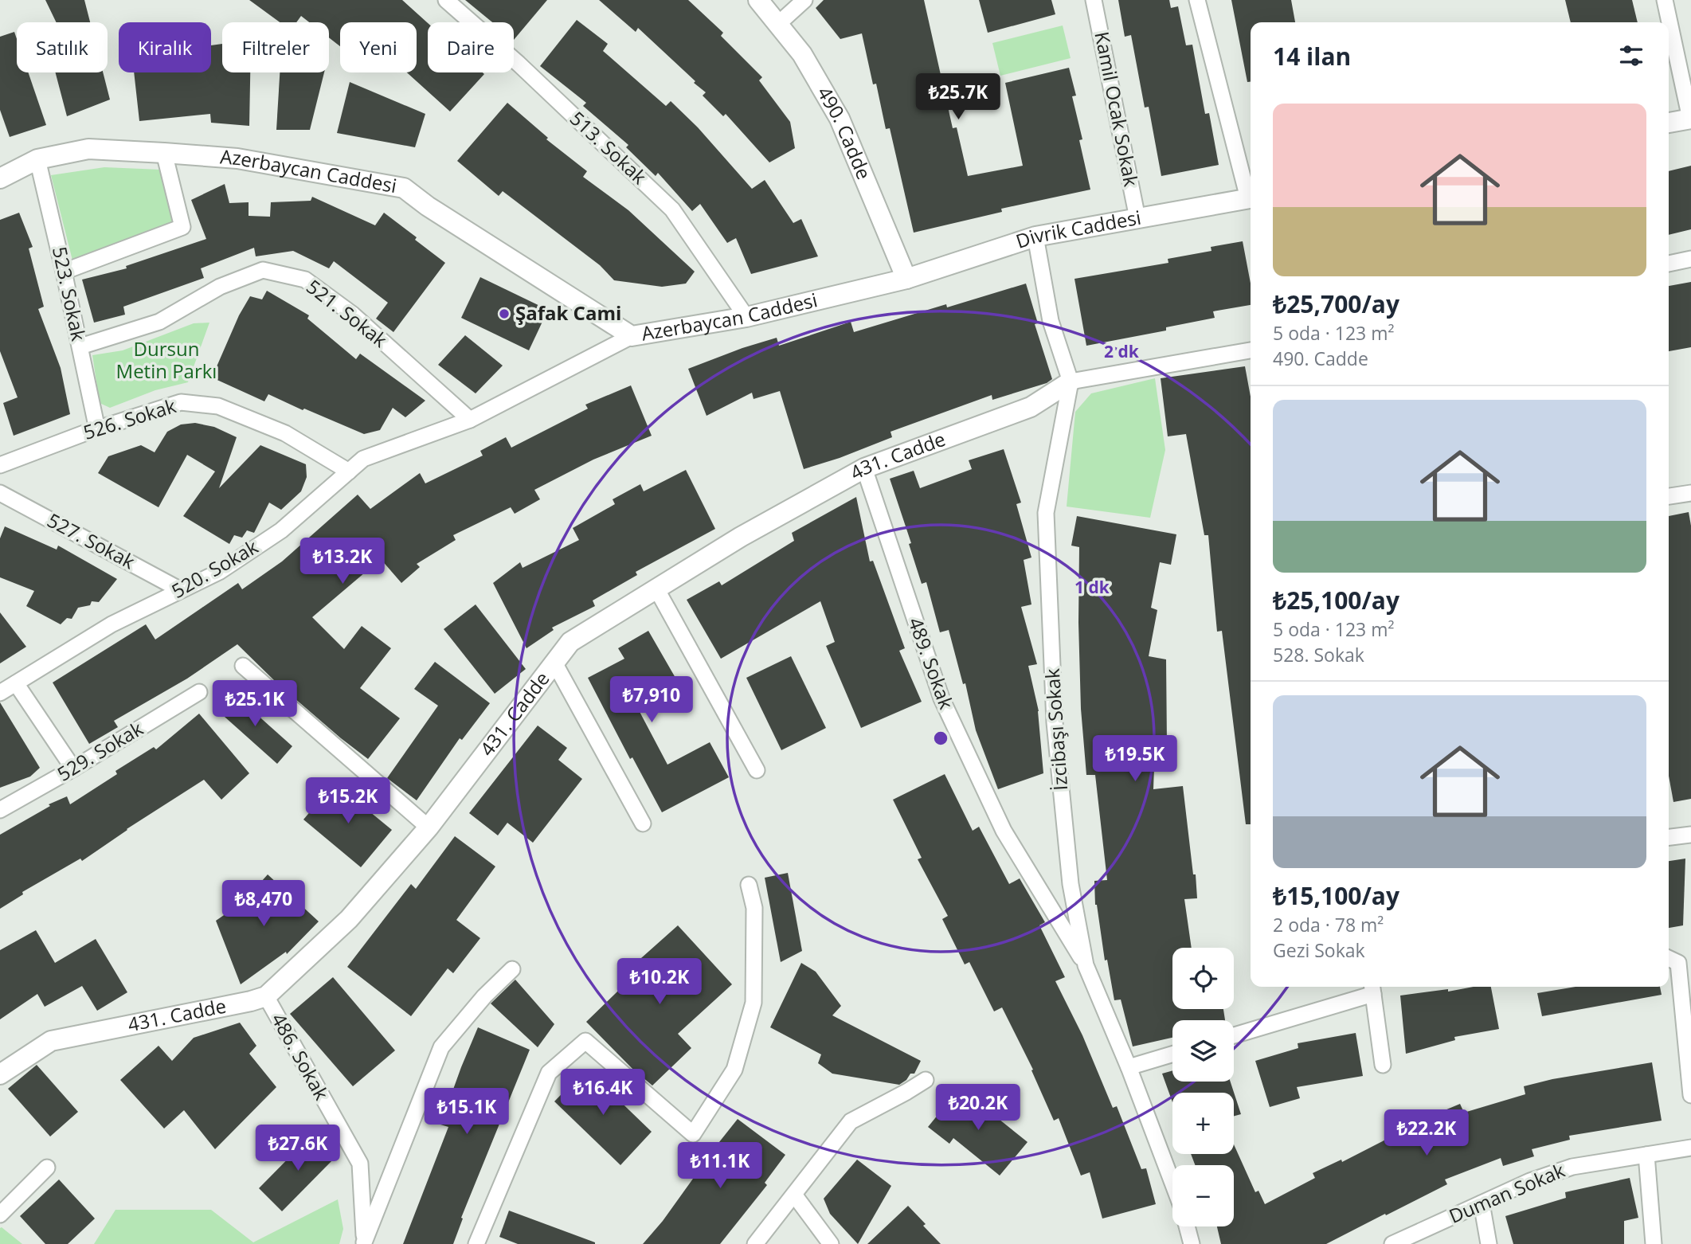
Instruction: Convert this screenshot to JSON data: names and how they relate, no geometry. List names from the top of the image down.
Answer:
{
  "streets": {
    "street": [
      "Kamil Ocak Sokak",
      "490. Cadde",
      "513. Sokak",
      "Azerbaycan Caddesi",
      "Divrik Caddesi",
      "523. Sokak",
      "521. Sokak",
      "526. Sokak",
      "431. Cadde",
      "527. Sokak",
      "520. Sokak",
      "489. Sokak",
      "İzcibaşı Sokak",
      "529. Sokak",
      "486. Sokak",
      "Duman Sokak"
    ]
  },
  "crossings": [
    ["Kamil Ocak Sokak", "Divrik Caddesi"],
    ["490. Cadde", "Azerbaycan Caddesi"],
    ["490. Cadde", "Divrik Caddesi"],
    ["513. Sokak", "Azerbaycan Caddesi"],
    ["Azerbaycan Caddesi", "Divrik Caddesi"],
    ["Azerbaycan Caddesi", "523. Sokak"],
    ["Azerbaycan Caddesi", "520. Sokak"],
    ["Divrik Caddesi", "İzcibaşı Sokak"],
    ["523. Sokak", "521. Sokak"],
    ["523. Sokak", "526. Sokak"],
    ["521. Sokak", "520. Sokak"],
    ["526. Sokak", "520. Sokak"],
    ["431. Cadde", "489. Sokak"],
    ["431. Cadde", "İzcibaşı Sokak"],
    ["431. Cadde", "486. Sokak"],
    ["527. Sokak", "520. Sokak"],
    ["489. Sokak", "İzcibaşı Sokak"]
  ],
  "parks": ["Dursun Metin Parkı"],
  "places": ["Şafak Cami"],
  "page": {
    "chip": [
      "Satılık",
      "Kiralık",
      "Filtreler",
      "Yeni",
      "Daire"
    ],
    "heading": "14 ilan",
    "price": [
      "₺25.7K",
      "₺13.2K",
      "₺7,910",
      "₺25.1K",
      "₺19.5K",
      "₺15.2K",
      "₺8,470",
      "₺10.2K",
      "₺16.4K",
      "₺20.2K",
      "₺15.1K",
      "₺22.2K",
      "₺27.6K",
      "₺11.1K"
    ],
    "list": [
      {
        "name": "₺25,700/ay",
        "note": "5 oda · 123 m² · 490. Cadde"
      },
      {
        "name": "₺25,100/ay",
        "note": "5 oda · 123 m² · 528. Sokak"
      },
      {
        "name": "₺15,100/ay",
        "note": "2 oda · 78 m² · Gezi Sokak"
      }
    ],
    "map_buttons": ["+", "−"]
  },
  "rings": ["2 dk", "1 dk"]
}
